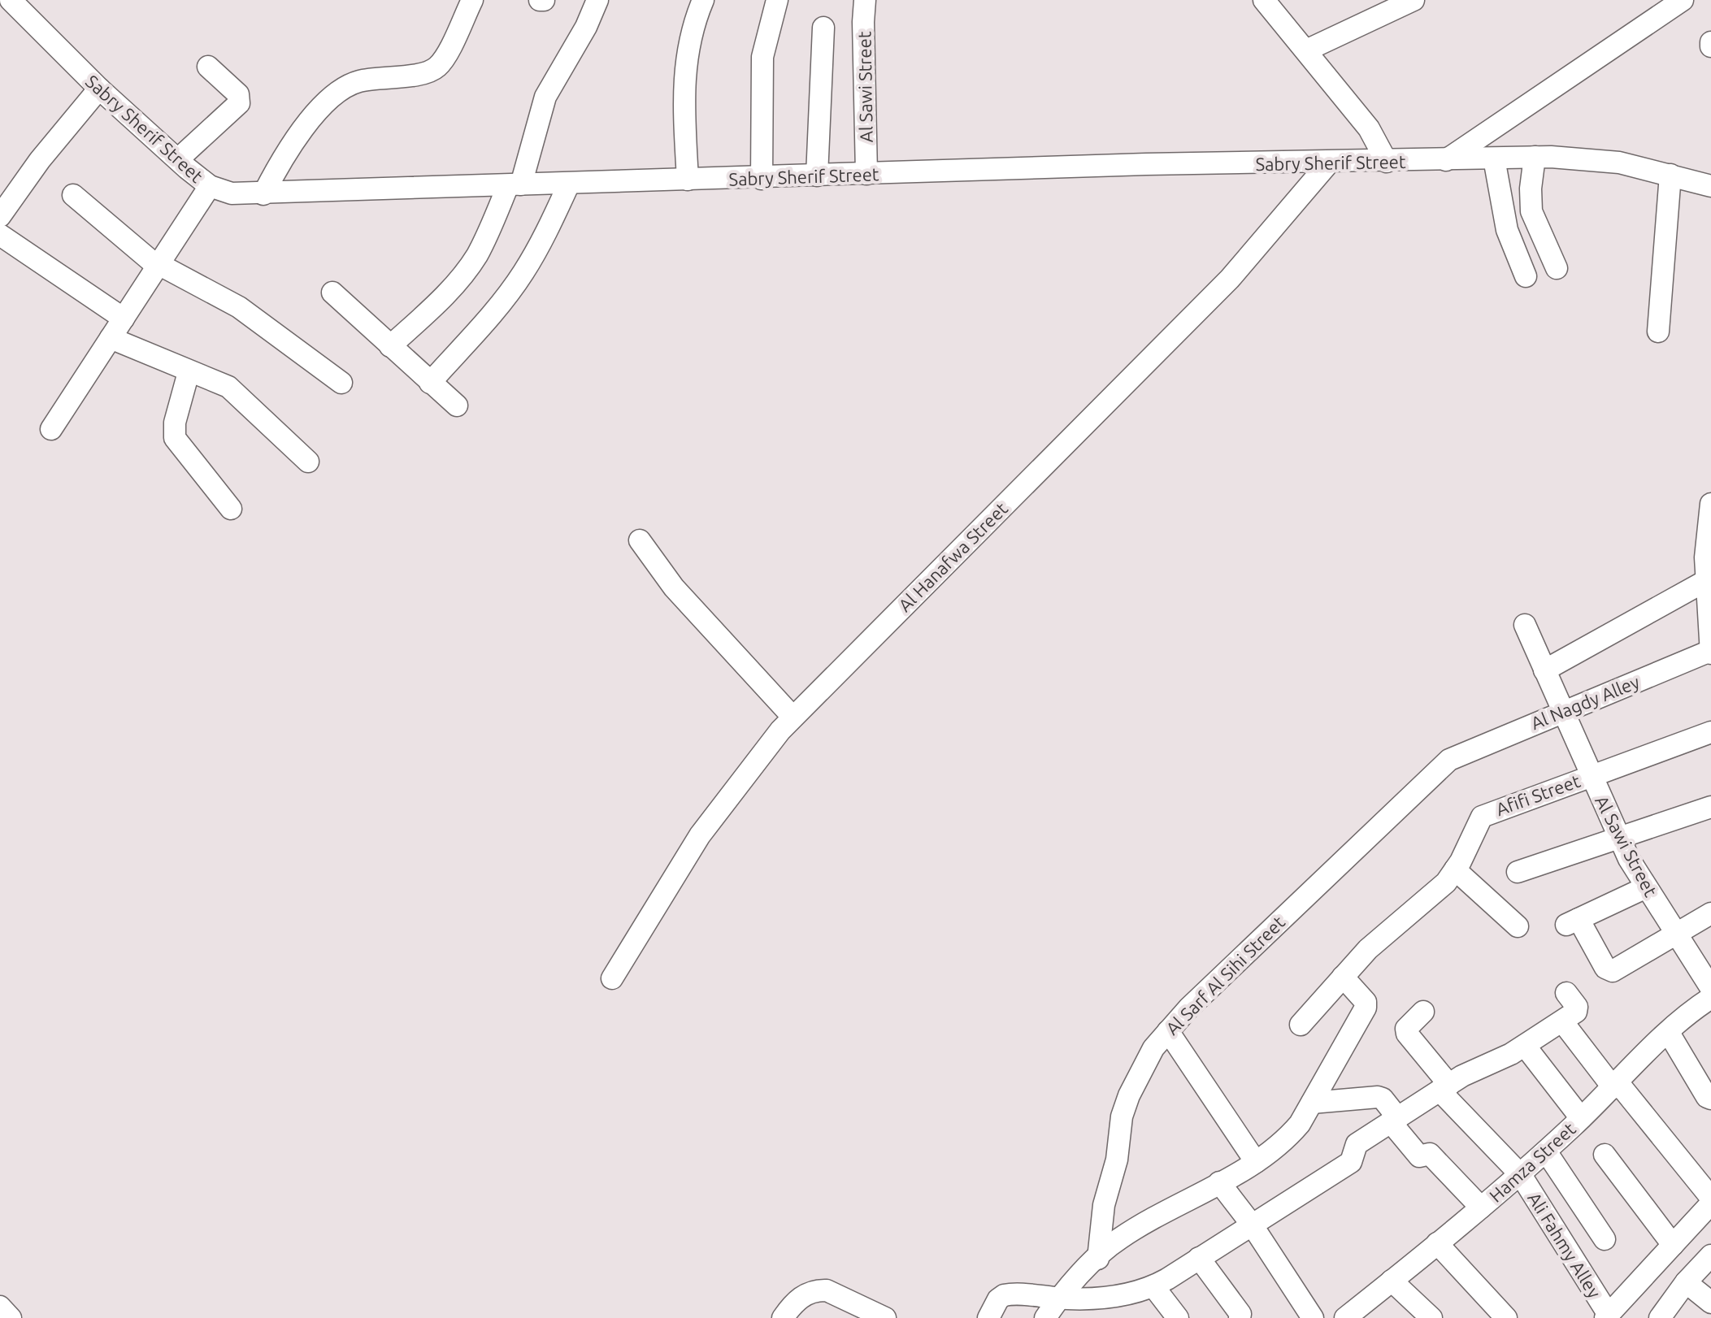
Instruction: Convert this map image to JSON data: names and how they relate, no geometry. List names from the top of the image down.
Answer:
{
  "streets": {
    "street": [
      "Al Sawi Street",
      "Sabry Sherif Street",
      "Al Hanafwa Street",
      "Al Nagdy Alley",
      "Afifi Street",
      "Al Sarf Al Sihi Street",
      "Hamza Street",
      "Ali Fahmy Alley"
    ]
  },
  "crossings": [
    ["Al Sawi Street", "Sabry Sherif Street"],
    ["Al Sawi Street", "Al Nagdy Alley"],
    ["Al Sawi Street", "Afifi Street"],
    ["Sabry Sherif Street", "Al Hanafwa Street"],
    ["Al Nagdy Alley", "Al Sarf Al Sihi Street"],
    ["Hamza Street", "Ali Fahmy Alley"]
  ]
}
